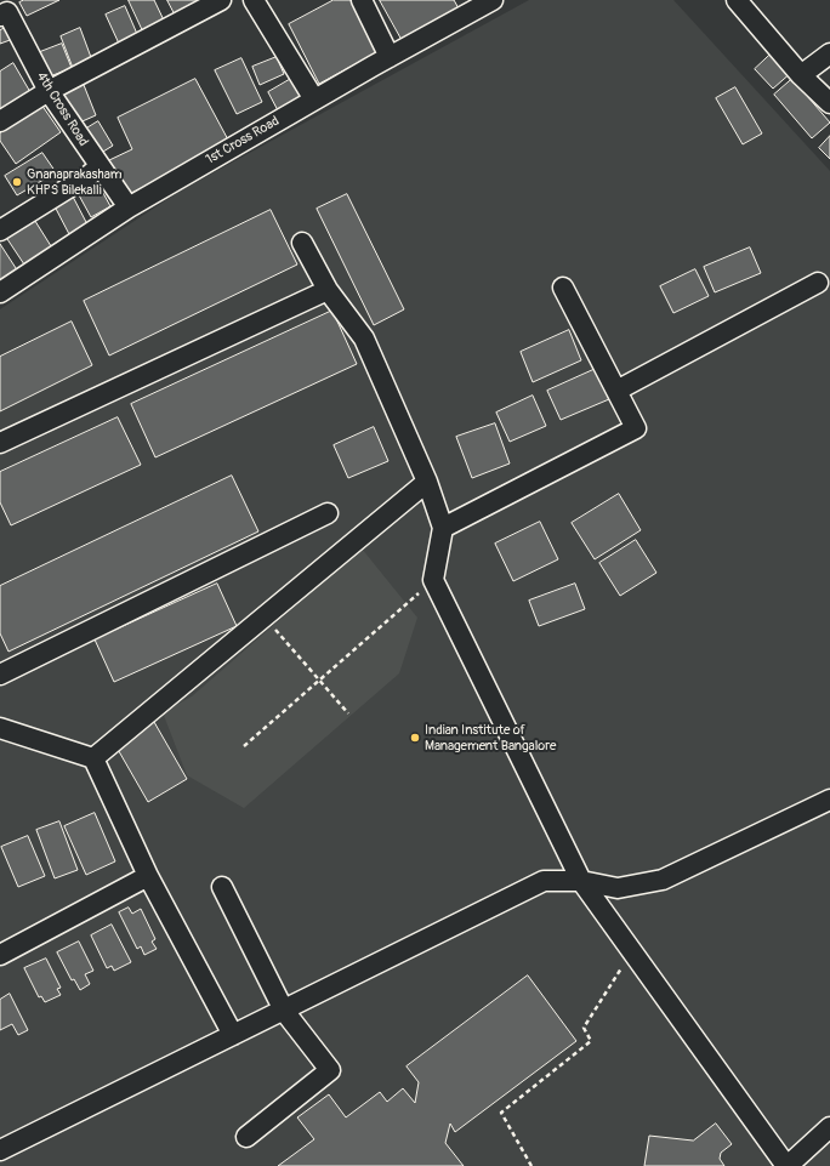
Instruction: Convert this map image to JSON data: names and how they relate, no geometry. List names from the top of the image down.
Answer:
{
  "streets": {
    "street": ["4th Cross Road", "1st Cross Road"]
  },
  "crossings": [
    ["4th Cross Road", "1st Cross Road"]
  ],
  "places": ["Gnanaprakasham KHPS Bilekalli", "Indian Institute of Management Bangalore"]
}
